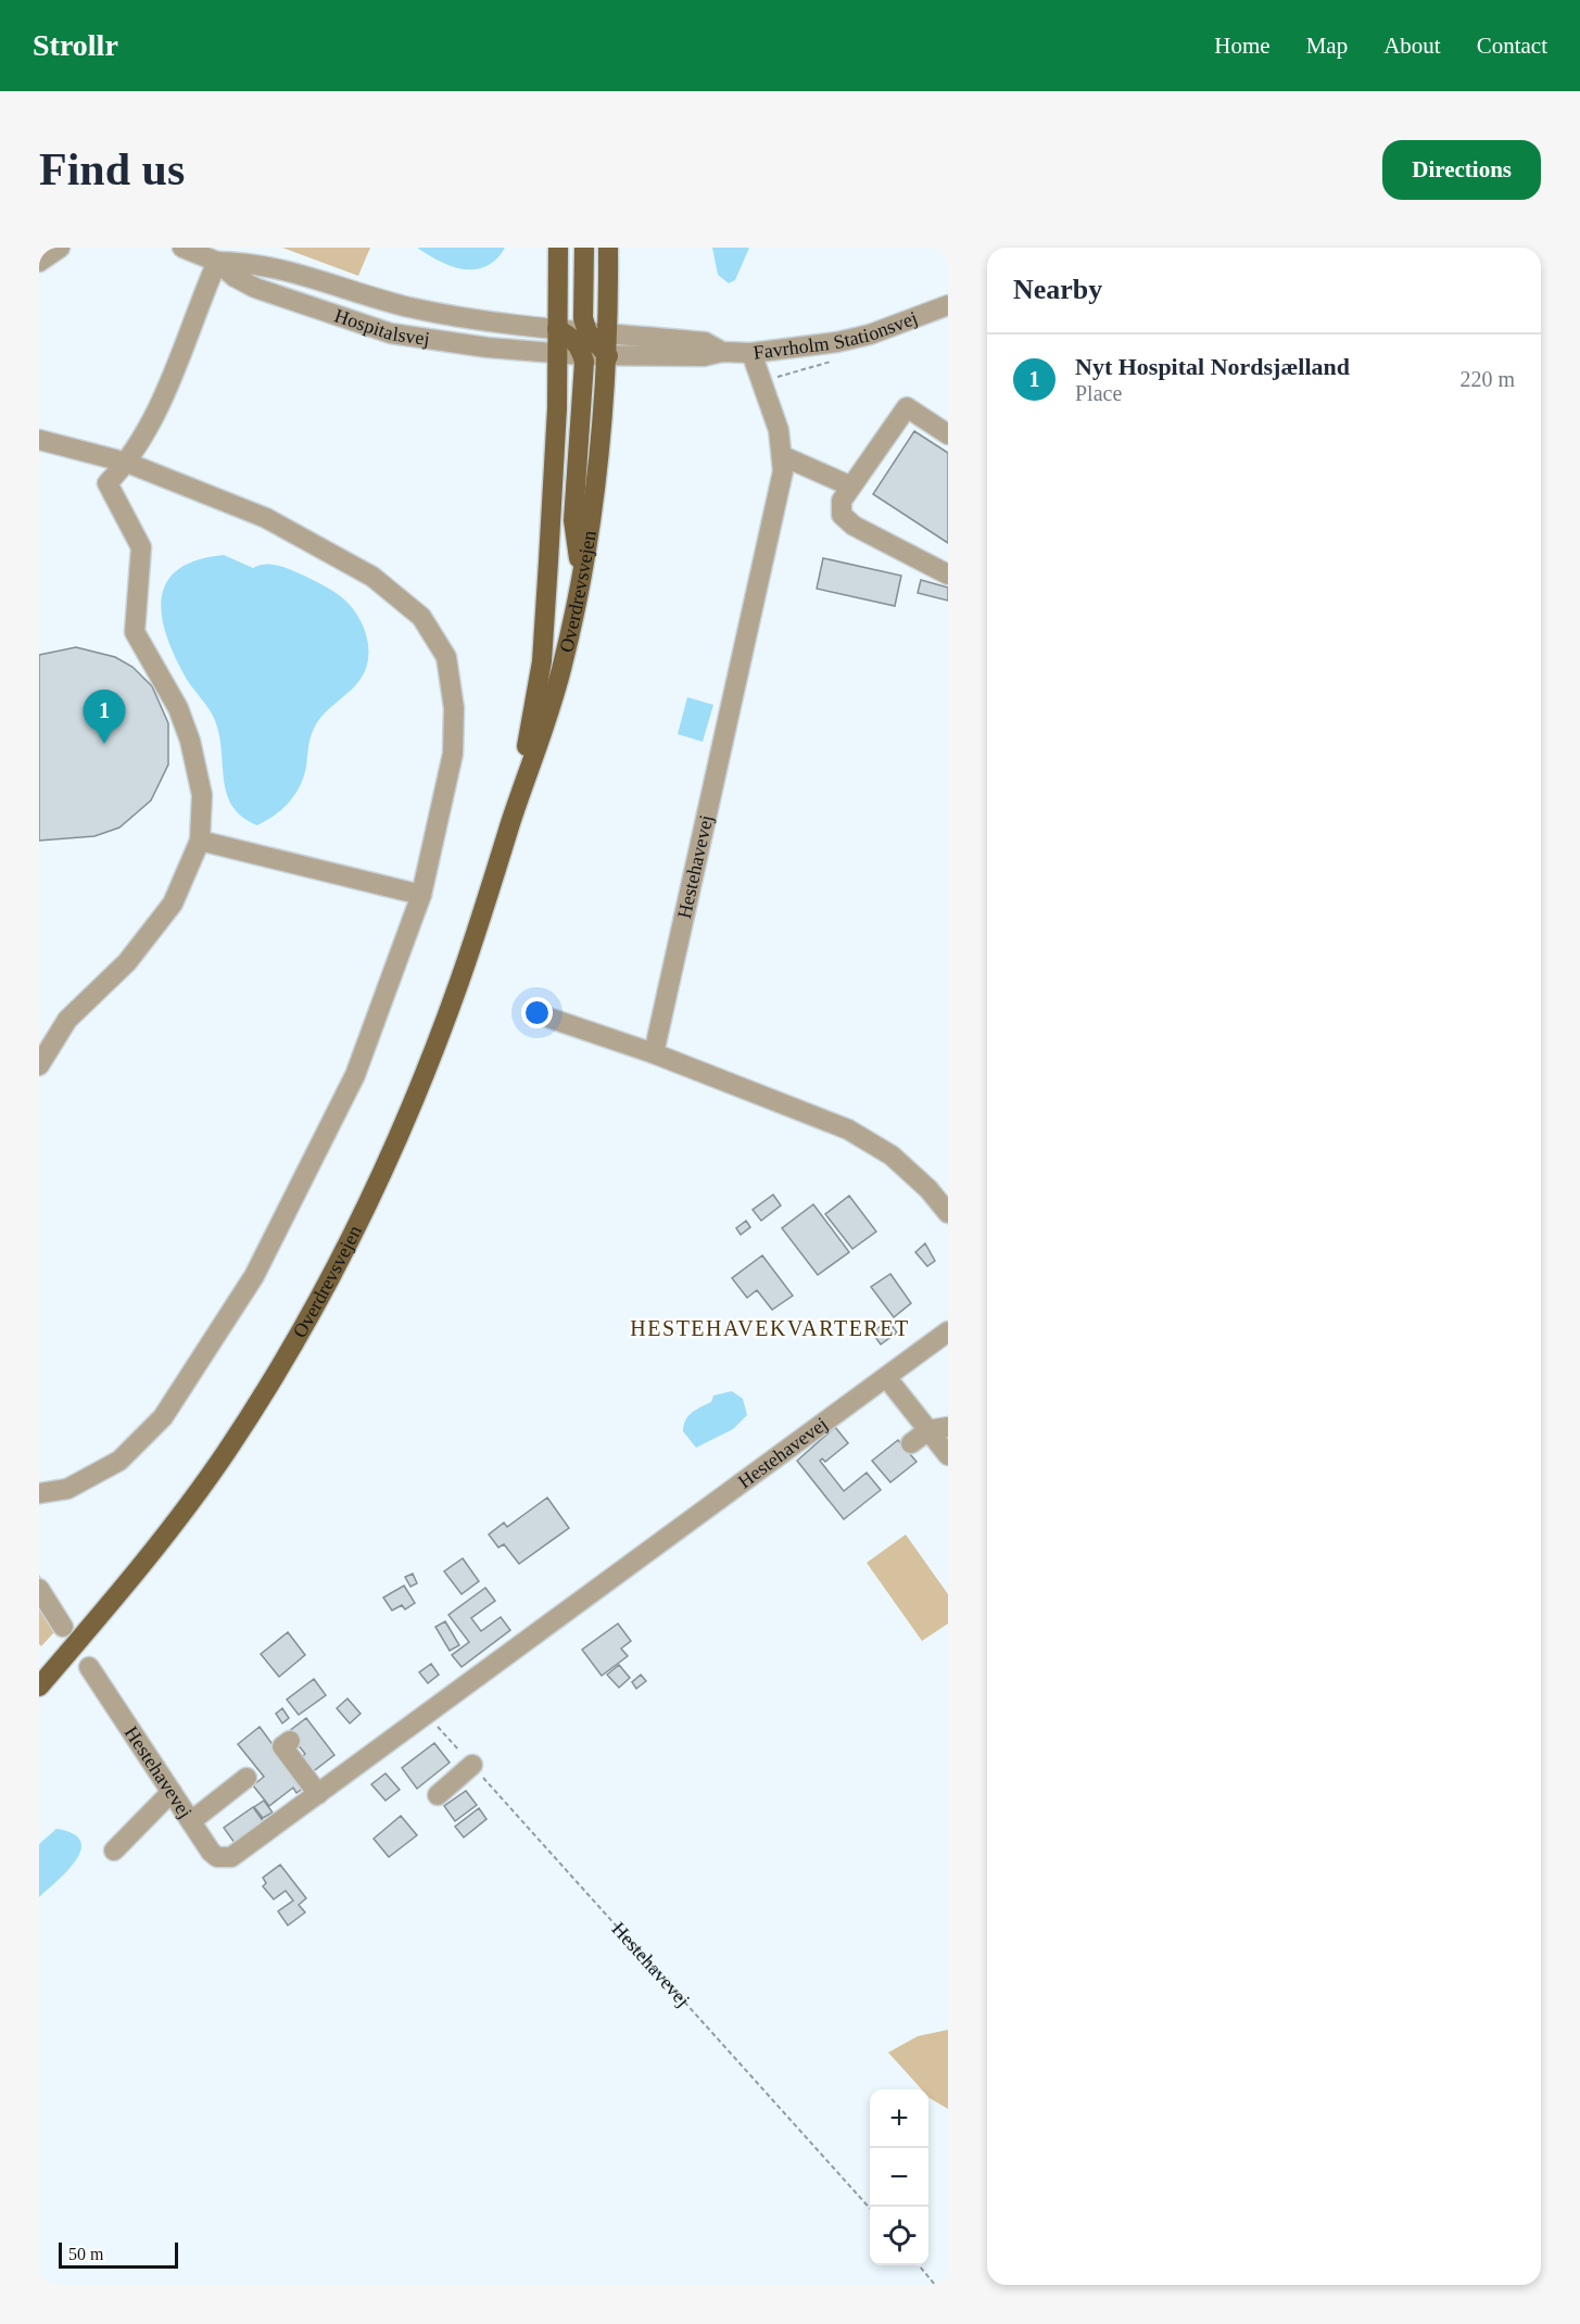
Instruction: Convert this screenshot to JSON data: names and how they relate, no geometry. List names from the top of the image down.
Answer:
{
  "streets": {
    "main road": ["Overdrevsvejen"],
    "street": ["Hospitalsvej", "Favrholm Stationsvej", "Hestehavevej"]
  },
  "crossings": [
    ["Hospitalsvej", "Overdrevsvejen"],
    ["Favrholm Stationsvej", "Overdrevsvejen"],
    ["Favrholm Stationsvej", "Hestehavevej"]
  ],
  "districts": ["HESTEHAVEKVARTERET"],
  "scale_bar": "50 m",
  "page": {
    "header": "Strollr",
    "nav": [
      "Home",
      "Map",
      "About",
      "Contact"
    ],
    "buttons": "Directions",
    "title": "Find us",
    "heading": "Nearby",
    "list": [
      {
        "mark": "1",
        "name": "Nyt Hospital Nordsjælland",
        "note": "Place",
        "value": "220 m"
      }
    ],
    "pins": "1",
    "map_buttons": ["+", "−"],
    "scale": "50 m"
  }
}
